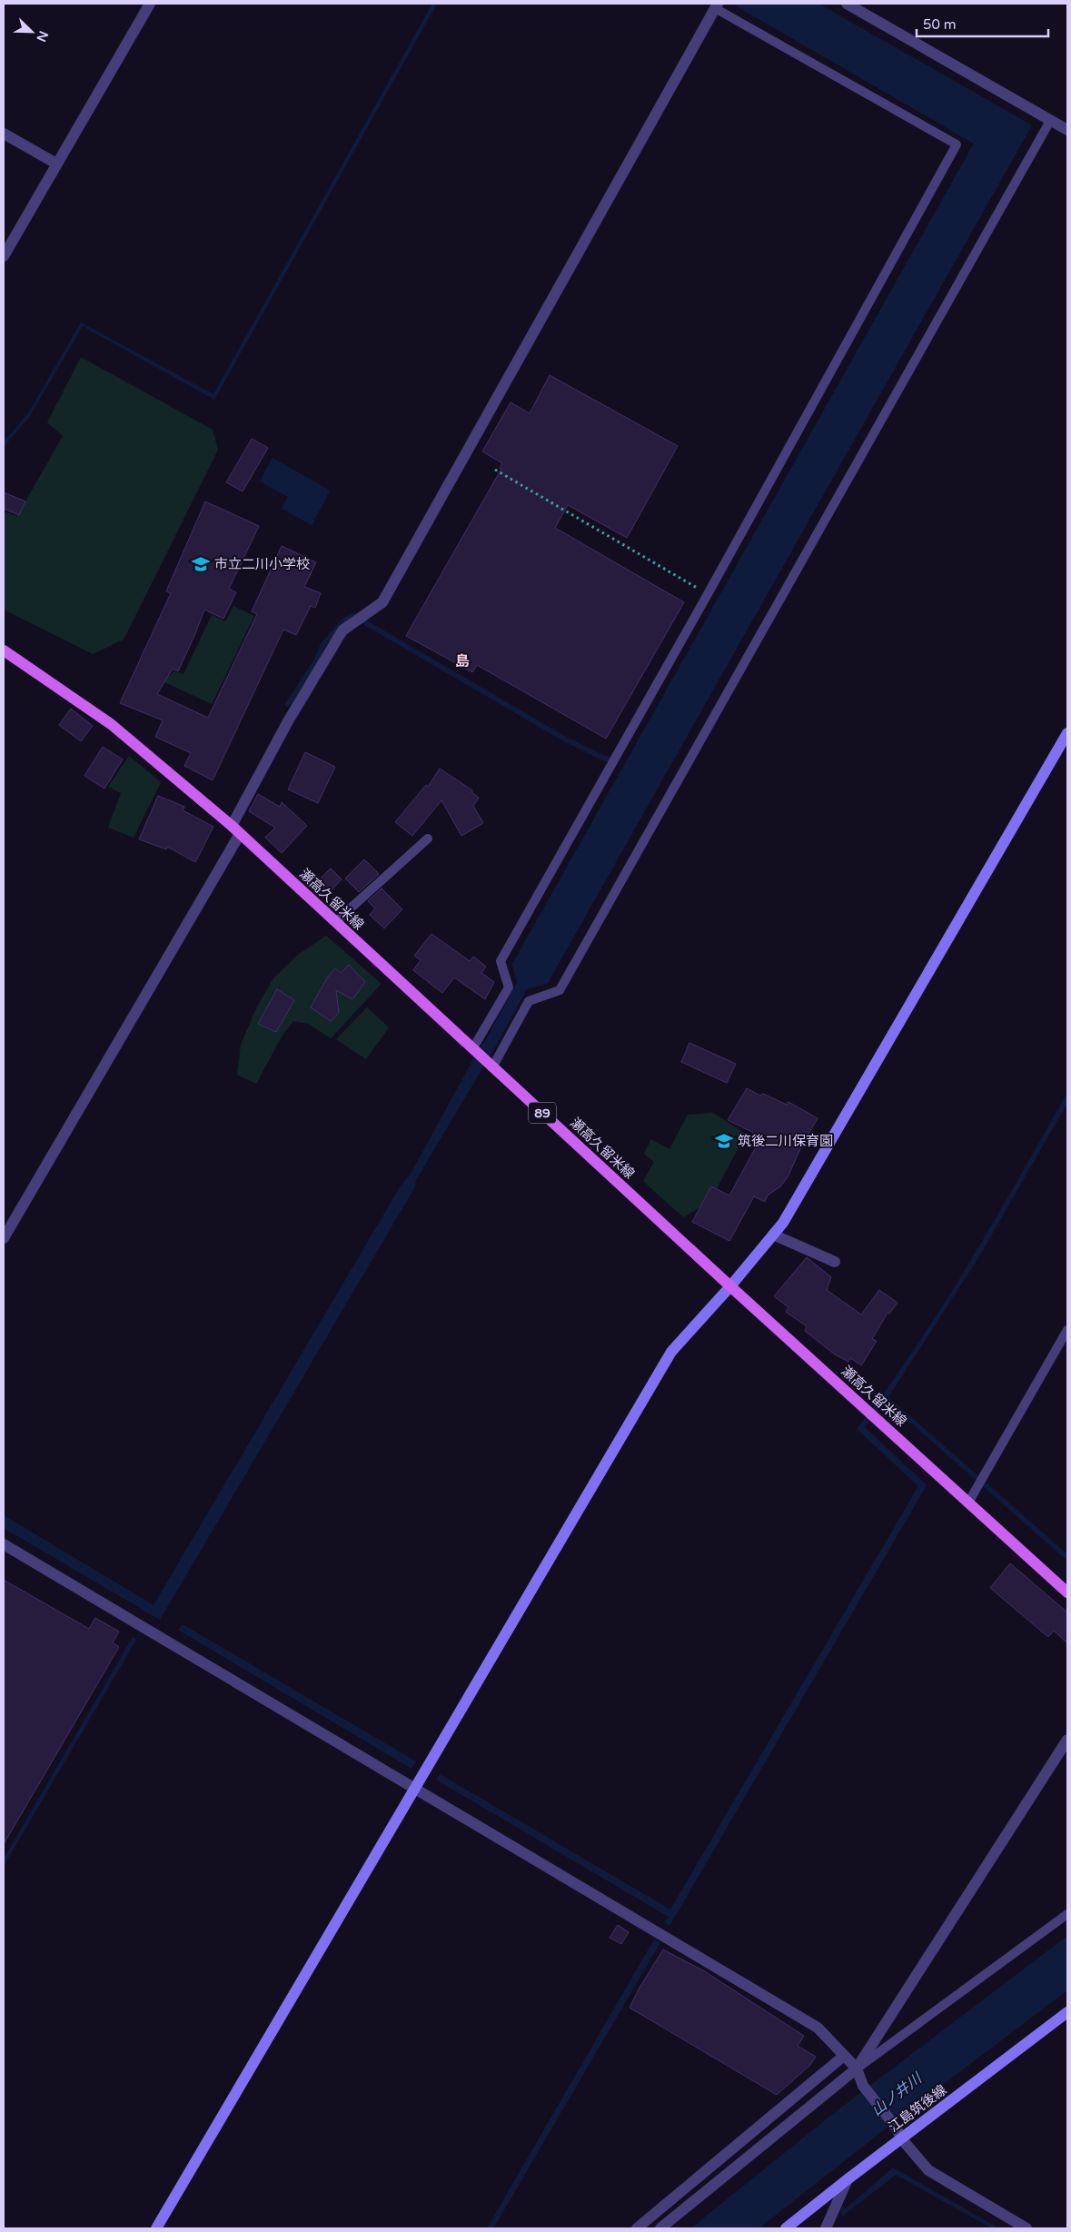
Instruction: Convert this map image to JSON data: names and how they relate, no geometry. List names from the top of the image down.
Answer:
{
  "streets": {
    "main road": ["瀬高久留米線", "89"],
    "street": ["江島筑後線"]
  },
  "districts": ["島"],
  "water": ["山ノ井川"],
  "places": {
    "school or university": ["市立二川小学校", "筑後二川保育園"]
  },
  "scale_bar": "50 m",
  "north": "bottom right"
}
